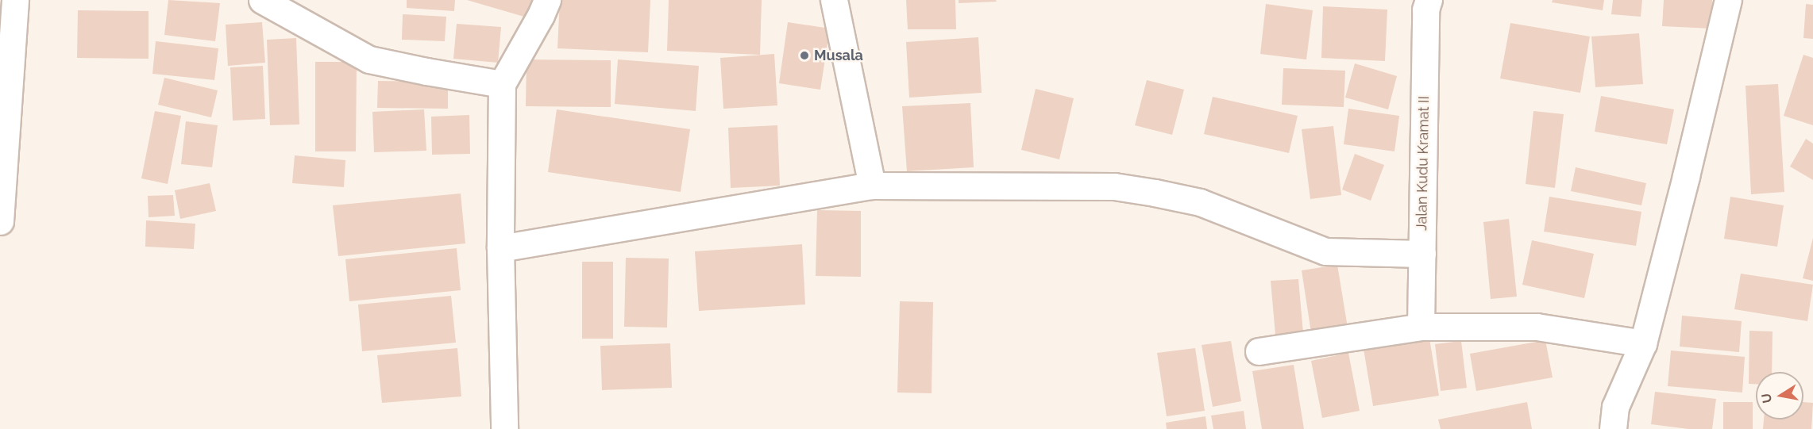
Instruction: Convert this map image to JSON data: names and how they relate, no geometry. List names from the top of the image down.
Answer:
{
  "streets": {
    "street": ["Jalan Kudu Kramat II"]
  },
  "places": ["Musala"],
  "north": "left"
}
